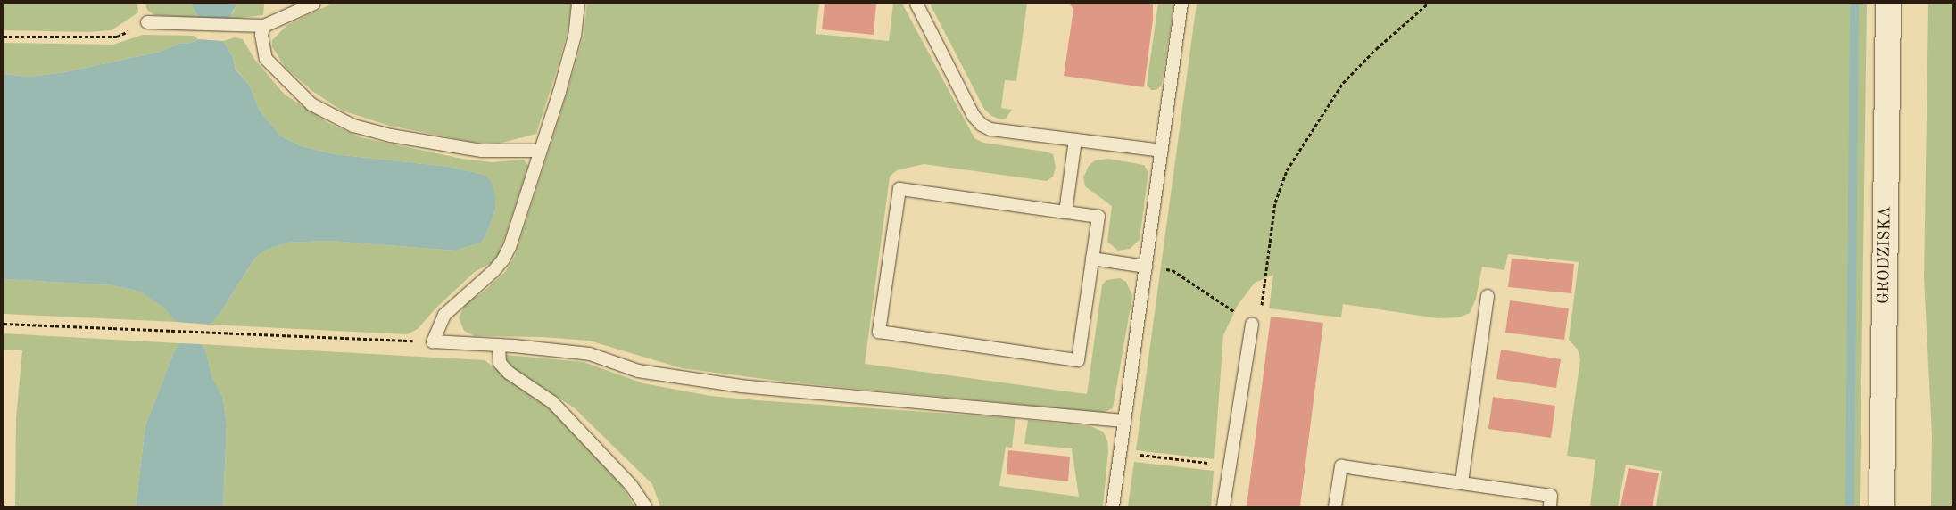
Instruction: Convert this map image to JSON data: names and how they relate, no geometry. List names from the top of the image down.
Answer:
{
  "streets": {
    "main road": ["GRODZISKA"]
  }
}
